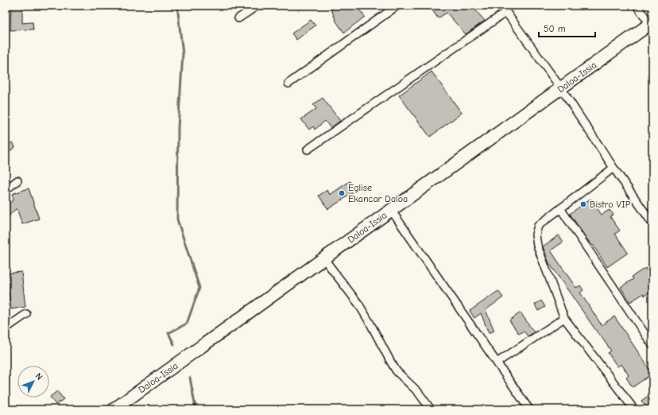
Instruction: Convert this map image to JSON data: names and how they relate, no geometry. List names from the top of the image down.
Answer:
{
  "streets": {
    "main road": ["Daloa-Issia"]
  },
  "places": ["Eglise Ekancar Daloa", "Bistro VIP"],
  "scale_bar": "50 m",
  "north": "top right"
}
